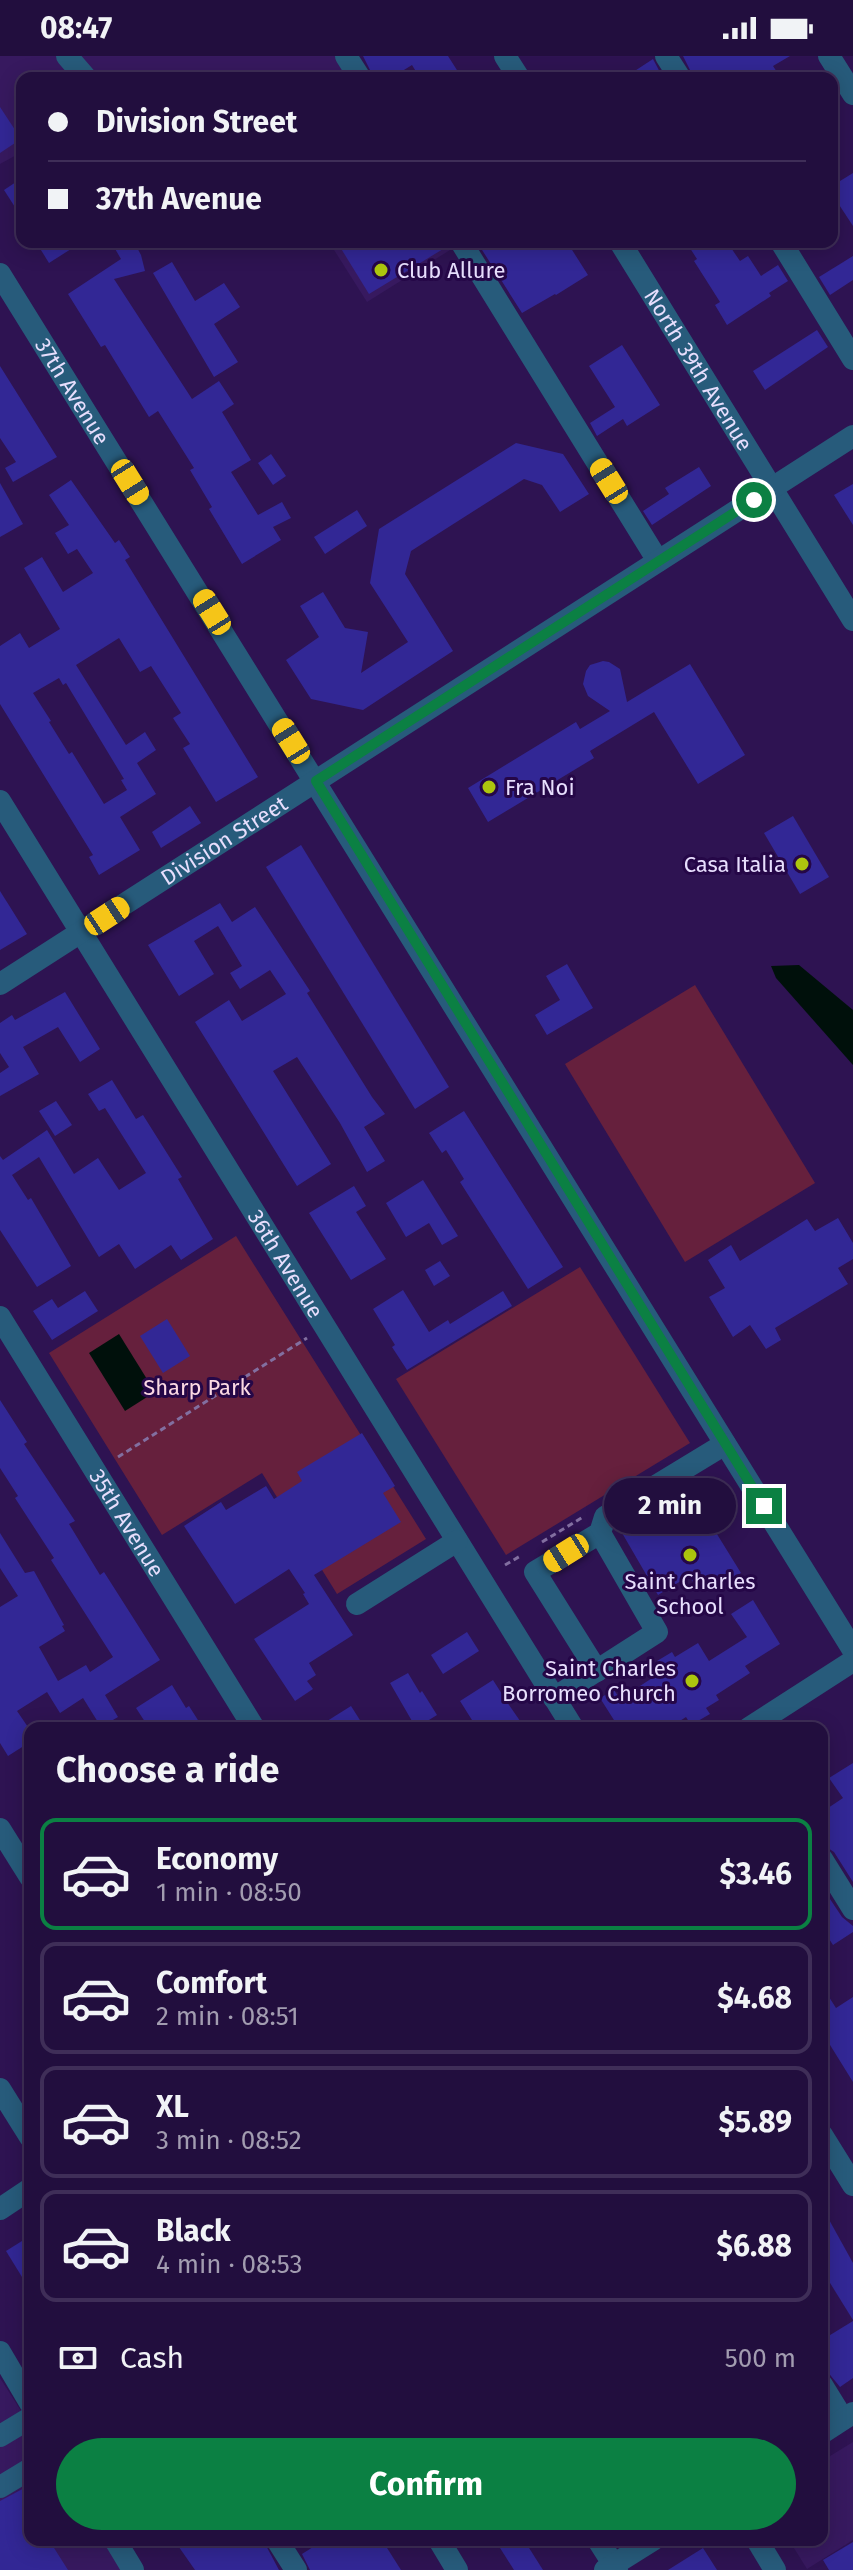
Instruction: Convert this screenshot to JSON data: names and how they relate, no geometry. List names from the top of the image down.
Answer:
{
  "streets": {
    "street": [
      "North 39th Avenue",
      "37th Avenue",
      "Division Street",
      "36th Avenue",
      "35th Avenue"
    ]
  },
  "crossings": [
    ["North 39th Avenue", "Division Street"],
    ["37th Avenue", "Division Street"],
    ["Division Street", "36th Avenue"]
  ],
  "parks": ["Sharp Park"],
  "places": [
    "Club Allure",
    "Fra Noi",
    "Casa Italia",
    "Saint Charles School",
    "Saint Charles Borromeo Church"
  ],
  "page": {
    "status": "08:47",
    "banner": ["Division Street", "37th Avenue"],
    "bubble": "2 min",
    "heading": "Choose a ride",
    "list": [
      {
        "name": "Economy",
        "note": "1 min · 08:50",
        "value": "$3.46"
      },
      {
        "name": "Comfort",
        "note": "2 min · 08:51",
        "value": "$4.68"
      },
      {
        "name": "XL",
        "note": "3 min · 08:52",
        "value": "$5.89"
      },
      {
        "name": "Black",
        "note": "4 min · 08:53",
        "value": "$6.88"
      }
    ],
    "pay": ["Cash", "500 m"],
    "buttons": "Confirm"
  }
}
